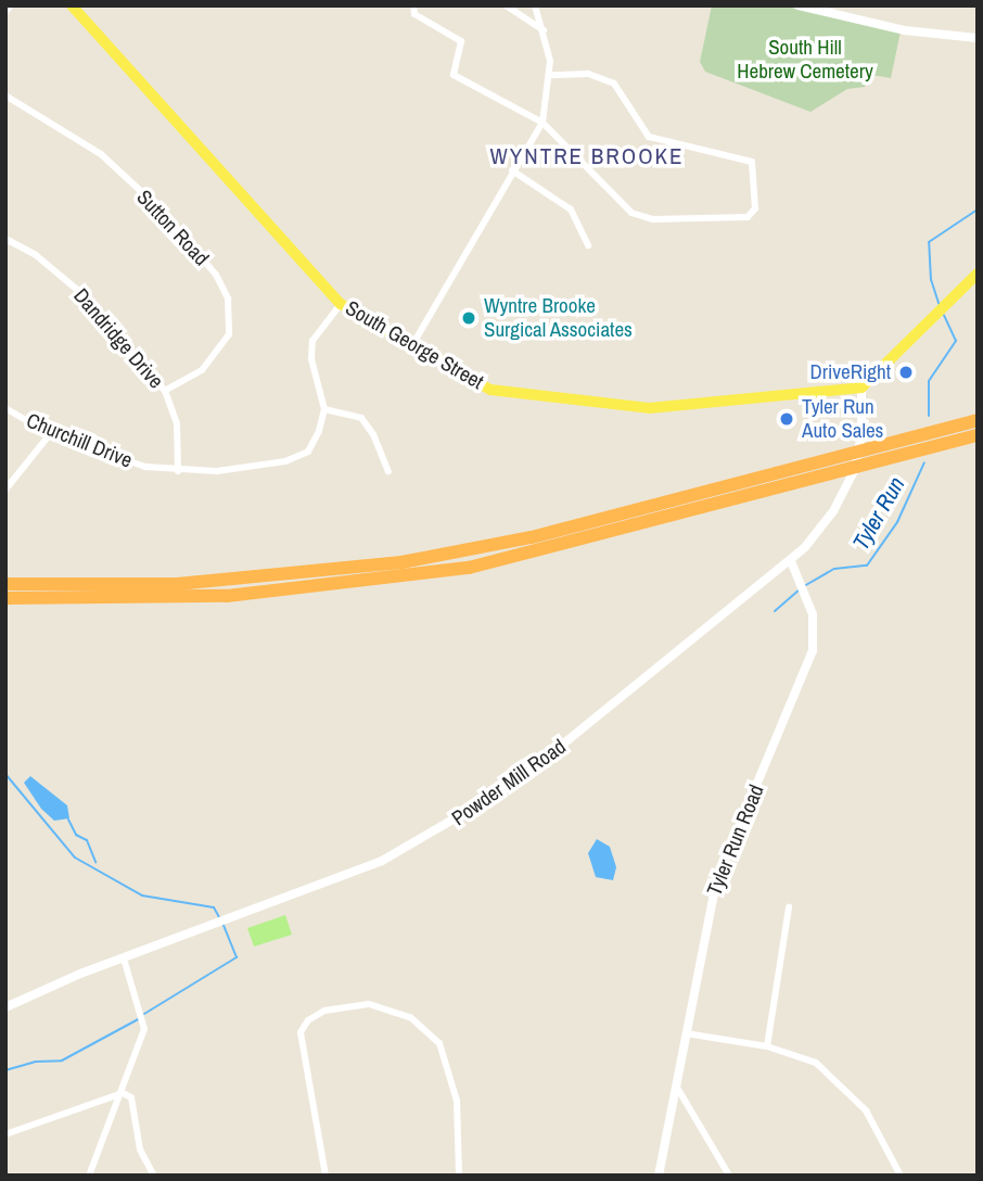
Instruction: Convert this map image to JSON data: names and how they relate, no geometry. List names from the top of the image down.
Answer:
{
  "streets": {
    "main road": ["South George Street"],
    "street": [
      "Sutton Road",
      "Dandridge Drive",
      "Churchill Drive",
      "Powder Mill Road",
      "Tyler Run Road"
    ]
  },
  "crossings": [
    ["Sutton Road", "Dandridge Drive"],
    ["Dandridge Drive", "Churchill Drive"],
    ["South George Street", "Powder Mill Road"],
    ["Powder Mill Road", "Tyler Run Road"]
  ],
  "districts": ["WYNTRE BROOKE"],
  "water": ["Tyler Run"],
  "parks": ["South Hill Hebrew Cemetery"],
  "places": ["Wyntre Brooke Surgical Associates", "DriveRight", "Tyler Run Auto Sales"]
}
